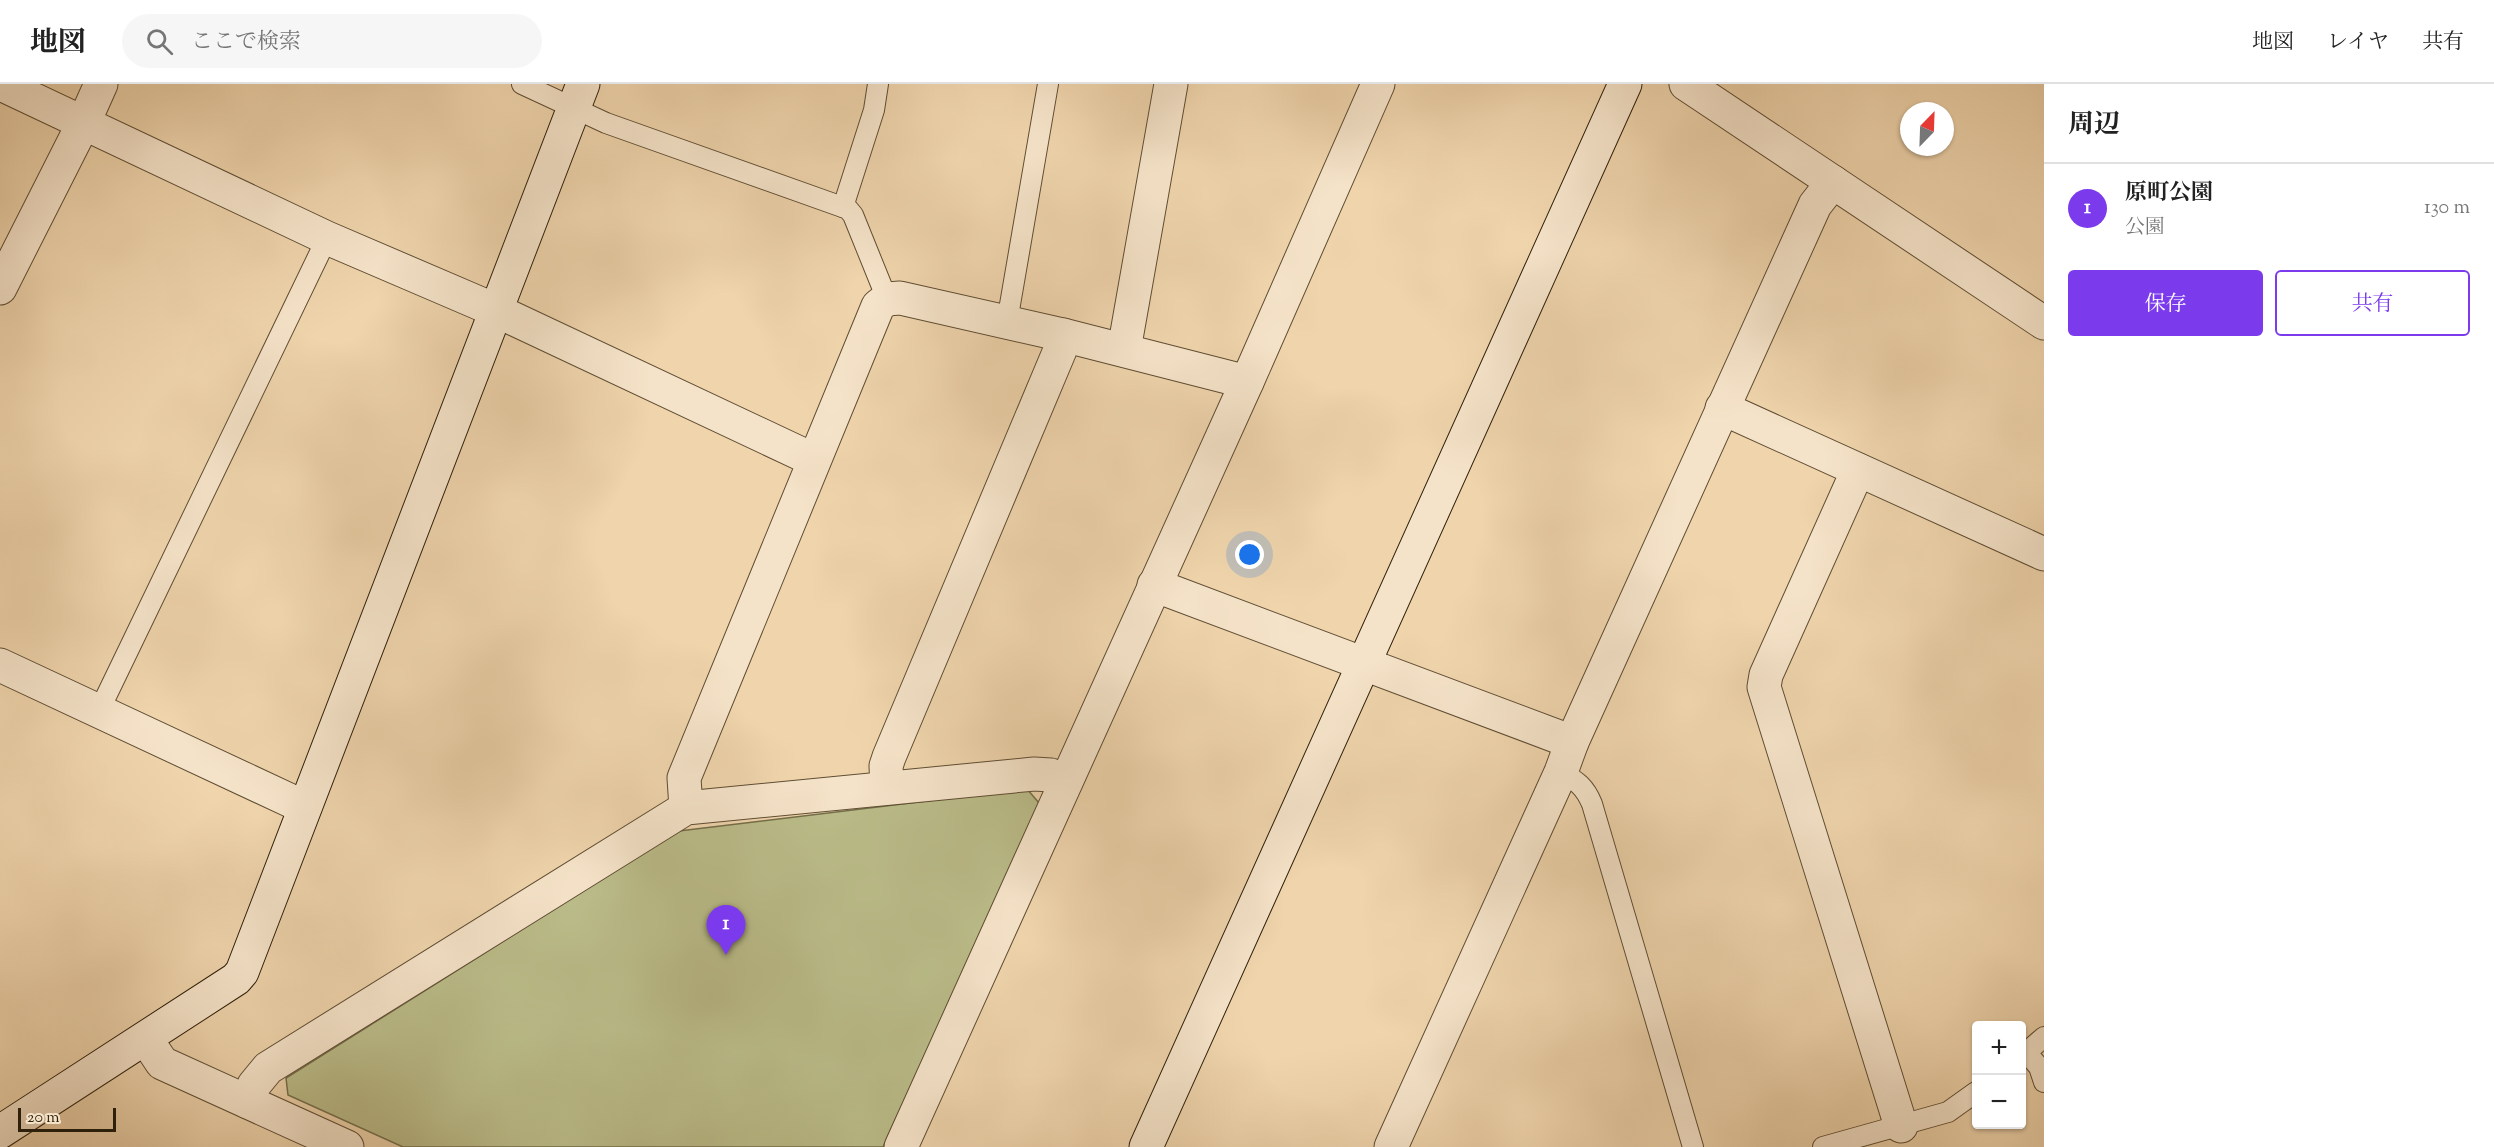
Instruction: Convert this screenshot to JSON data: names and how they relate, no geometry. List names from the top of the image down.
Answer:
{
  "scale_bar": "20 m",
  "north": "top right",
  "page": {
    "header": "地図",
    "search": "ここで検索",
    "nav": ["地図", "レイヤ", "共有"],
    "heading": "周辺",
    "list": [
      {
        "mark": "1",
        "name": "原町公園",
        "note": "公園",
        "value": "130 m"
      }
    ],
    "buttons": ["保存", "共有"],
    "pins": "1",
    "map_buttons": ["+", "−"],
    "scale": "20 m"
  }
}
